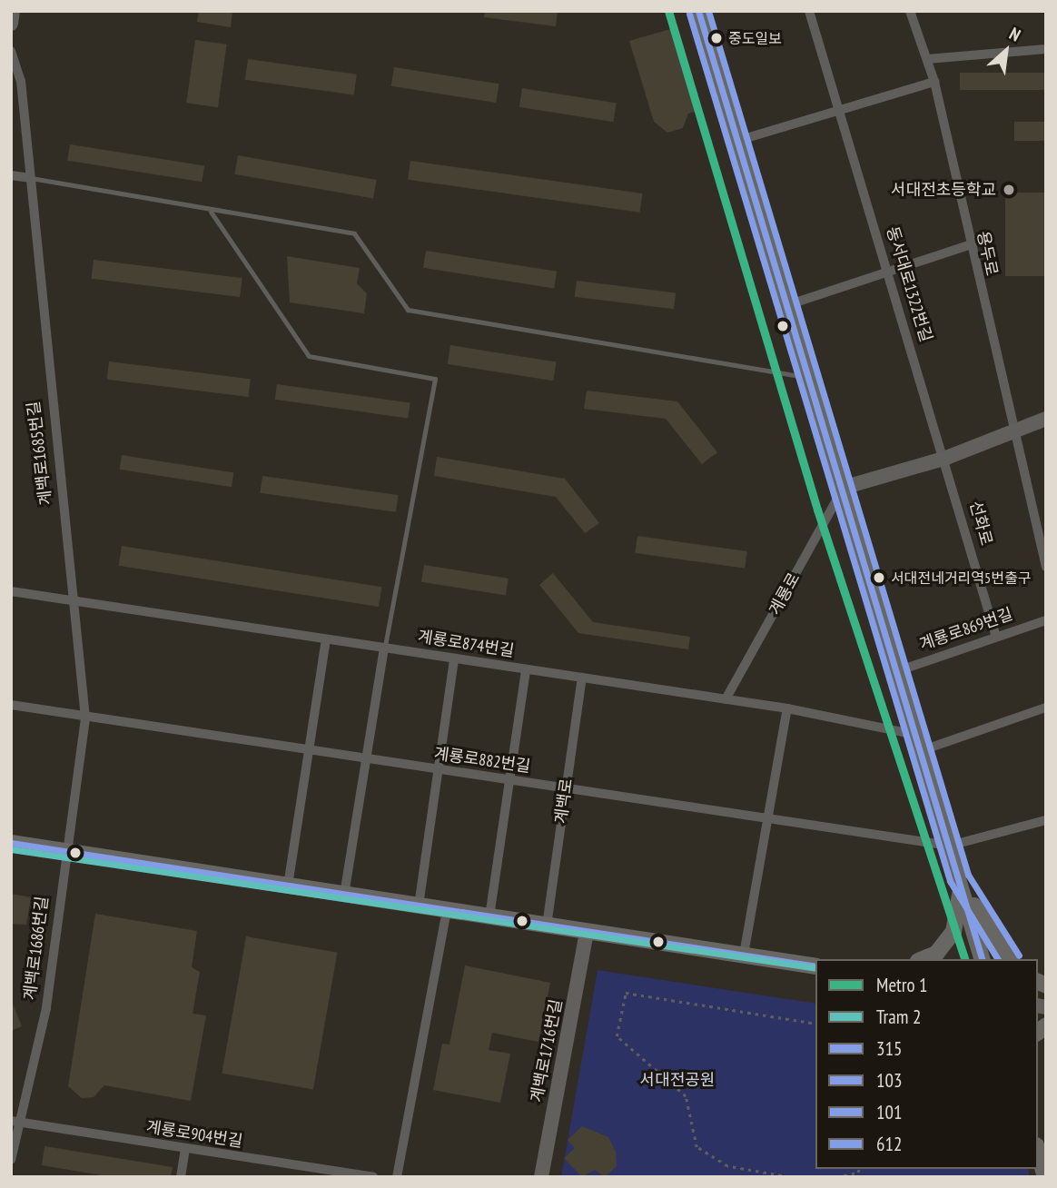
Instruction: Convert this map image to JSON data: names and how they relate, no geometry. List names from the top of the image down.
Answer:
{
  "streets": {
    "main road": ["계백로1716번길"],
    "street": [
      "용두로",
      "동서대로1322번길",
      "계백로1685번길",
      "선화로",
      "계룡로",
      "계룡로869번길",
      "계룡로874번길",
      "계룡로882번길",
      "계백로",
      "계백로1686번길",
      "계룡로904번길"
    ]
  },
  "crossings": [
    ["동서대로1322번길", "선화로"],
    ["계백로1685번길", "계룡로874번길"],
    ["계백로1685번길", "계룡로882번길"],
    ["계백로1685번길", "계백로1686번길"],
    ["선화로", "계룡로869번길"],
    ["계룡로", "계룡로874번길"],
    ["계룡로874번길", "계백로"],
    ["계룡로882번길", "계백로"],
    ["계백로1686번길", "계룡로904번길"]
  ],
  "parks": ["서대전공원"],
  "places": ["중도일보", "서대전초등학교", "서대전네거리역5번출구"],
  "lines": [
    "metro line 1",
    "transit line 315",
    "transit line 101",
    "transit line 103",
    "transit line 612",
    "tram line 2"
  ],
  "legend": [
    "Metro 1",
    "Tram 2",
    "315",
    "103",
    "101",
    "612"
  ],
  "north": "top right"
}
